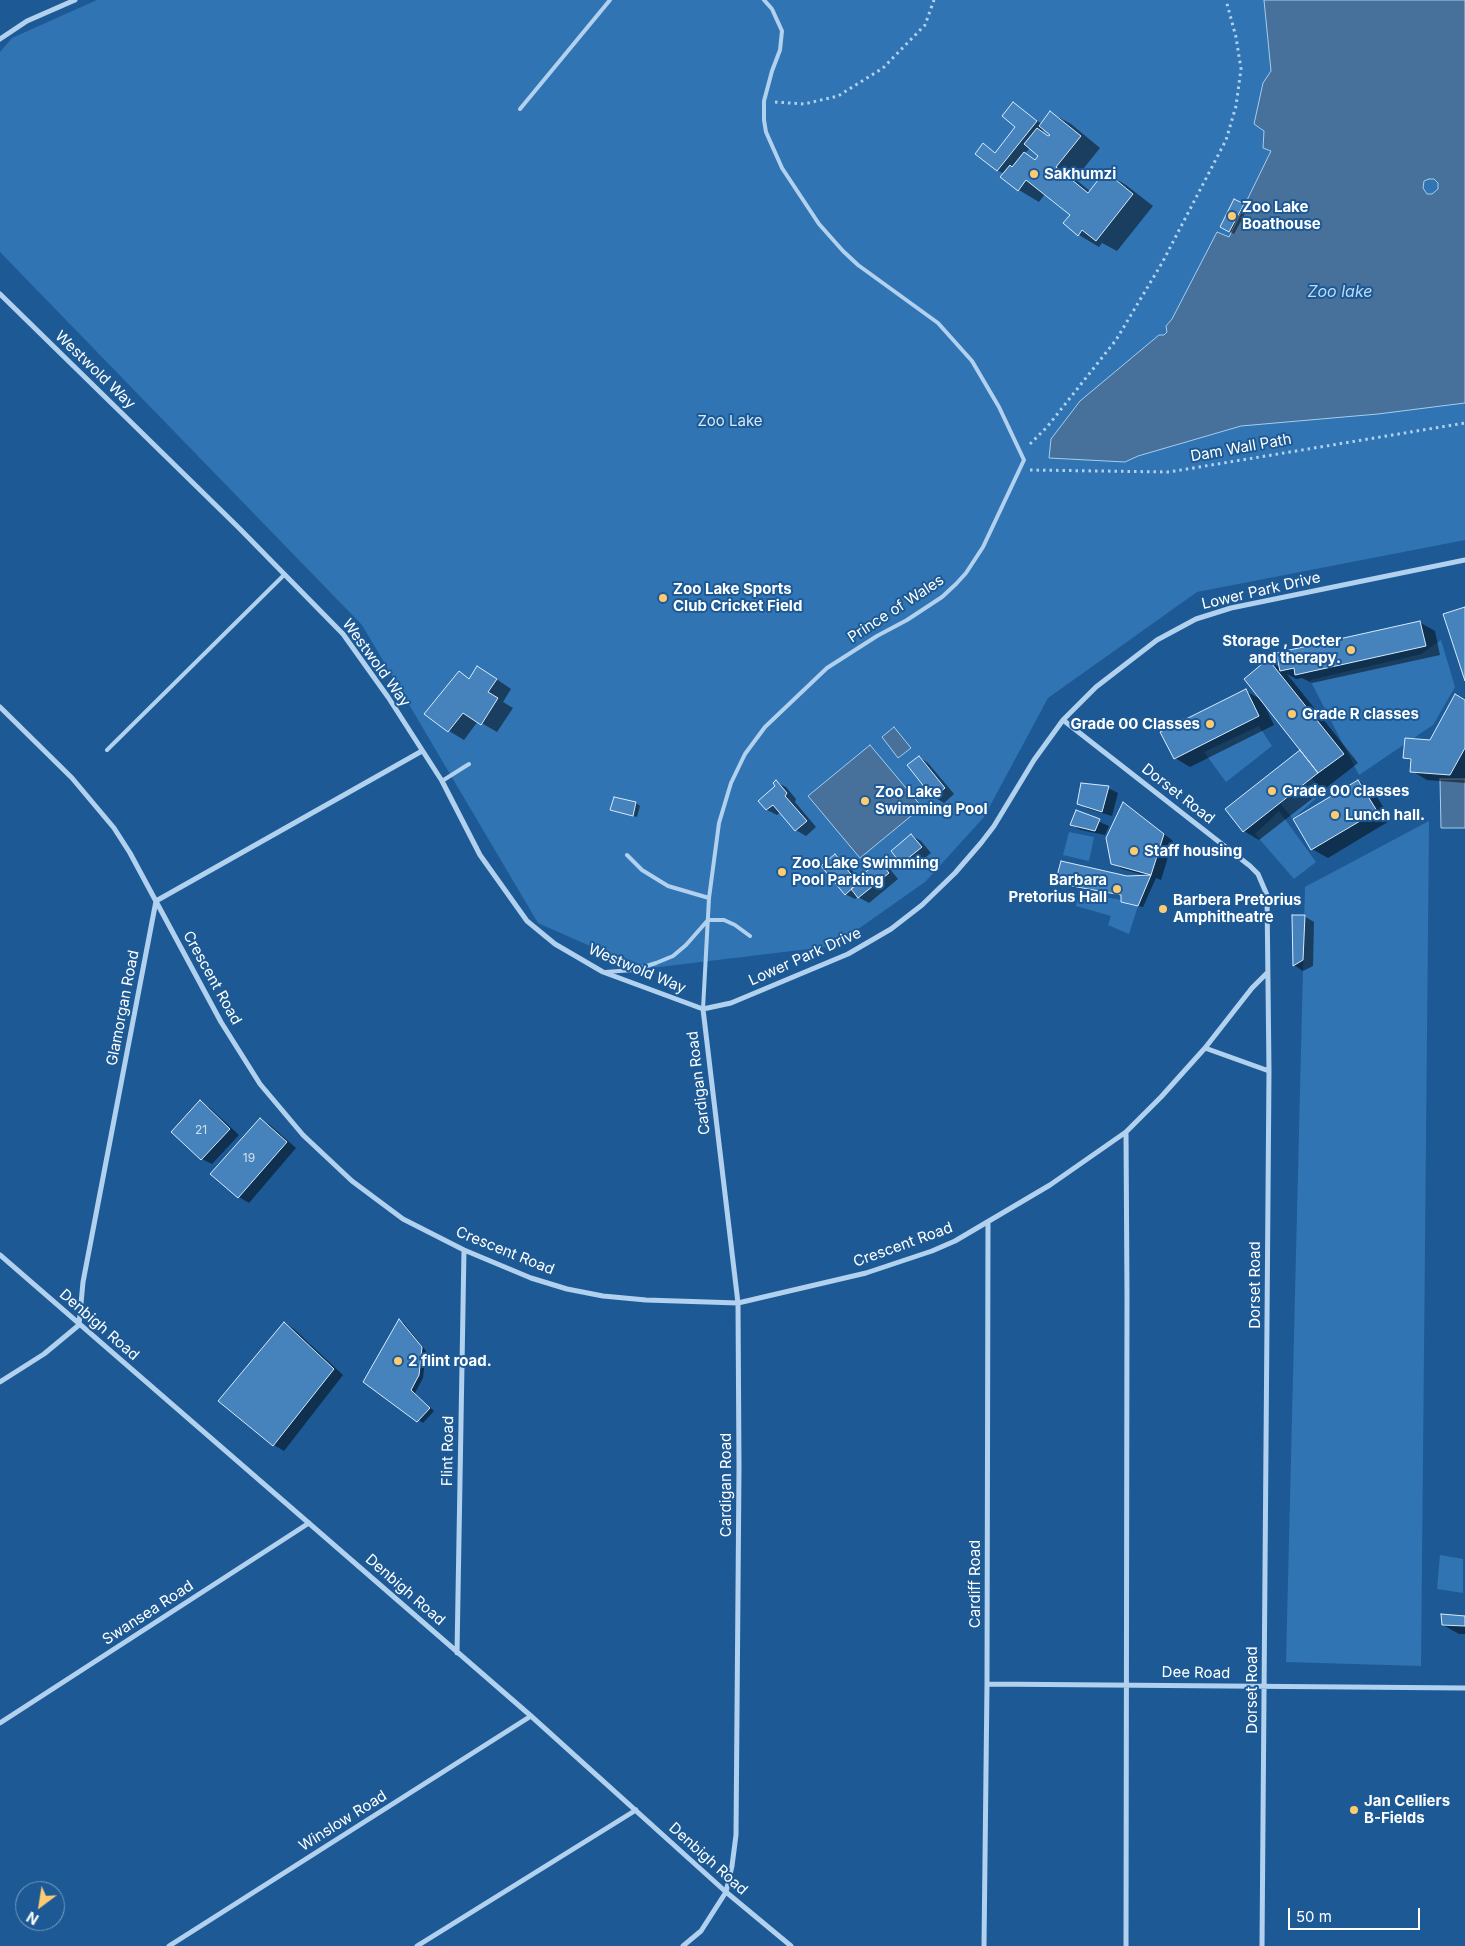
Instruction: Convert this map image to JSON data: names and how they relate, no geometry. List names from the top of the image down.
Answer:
{
  "streets": {
    "street": [
      "Westwold Way",
      "Lower Park Drive",
      "Dorset Road",
      "Crescent Road",
      "Glamorgan Road",
      "Cardigan Road",
      "Denbigh Road",
      "Flint Road",
      "Cardiff Road",
      "Swansea Road",
      "Dee Road",
      "Winslow Road"
    ],
    "lane": ["Prince of Wales"],
    "path": ["Dam Wall Path"]
  },
  "crossings": [
    ["Westwold Way", "Lower Park Drive"],
    ["Westwold Way", "Prince of Wales"],
    ["Westwold Way", "Cardigan Road"],
    ["Dam Wall Path", "Prince of Wales"],
    ["Lower Park Drive", "Prince of Wales"],
    ["Lower Park Drive", "Dorset Road"],
    ["Lower Park Drive", "Cardigan Road"],
    ["Prince of Wales", "Cardigan Road"],
    ["Dorset Road", "Crescent Road"],
    ["Dorset Road", "Dee Road"],
    ["Crescent Road", "Glamorgan Road"],
    ["Crescent Road", "Cardigan Road"],
    ["Crescent Road", "Flint Road"],
    ["Crescent Road", "Cardiff Road"],
    ["Glamorgan Road", "Denbigh Road"],
    ["Cardigan Road", "Denbigh Road"],
    ["Denbigh Road", "Flint Road"],
    ["Denbigh Road", "Swansea Road"],
    ["Denbigh Road", "Winslow Road"],
    ["Cardiff Road", "Dee Road"]
  ],
  "water": ["Zoo lake"],
  "parks": ["Zoo Lake"],
  "places": [
    "Sakhumzi",
    "Zoo Lake Boathouse",
    "Zoo Lake Sports Club Cricket Field",
    "Storage , Docter and therapy.",
    "Grade R classes",
    "Grade 00 Classes",
    "Grade 00 classes",
    "Zoo Lake Swimming Pool",
    "Lunch hall.",
    "Staff housing",
    "Zoo Lake Swimming Pool Parking",
    "Barbara Pretorius Hall",
    "Barbera Pretorius Amphitheatre",
    "2 flint road.",
    "Jan Celliers B-Fields"
  ],
  "house_numbers": ["21", "19"],
  "scale_bar": "50 m",
  "north": "bottom left"
}
